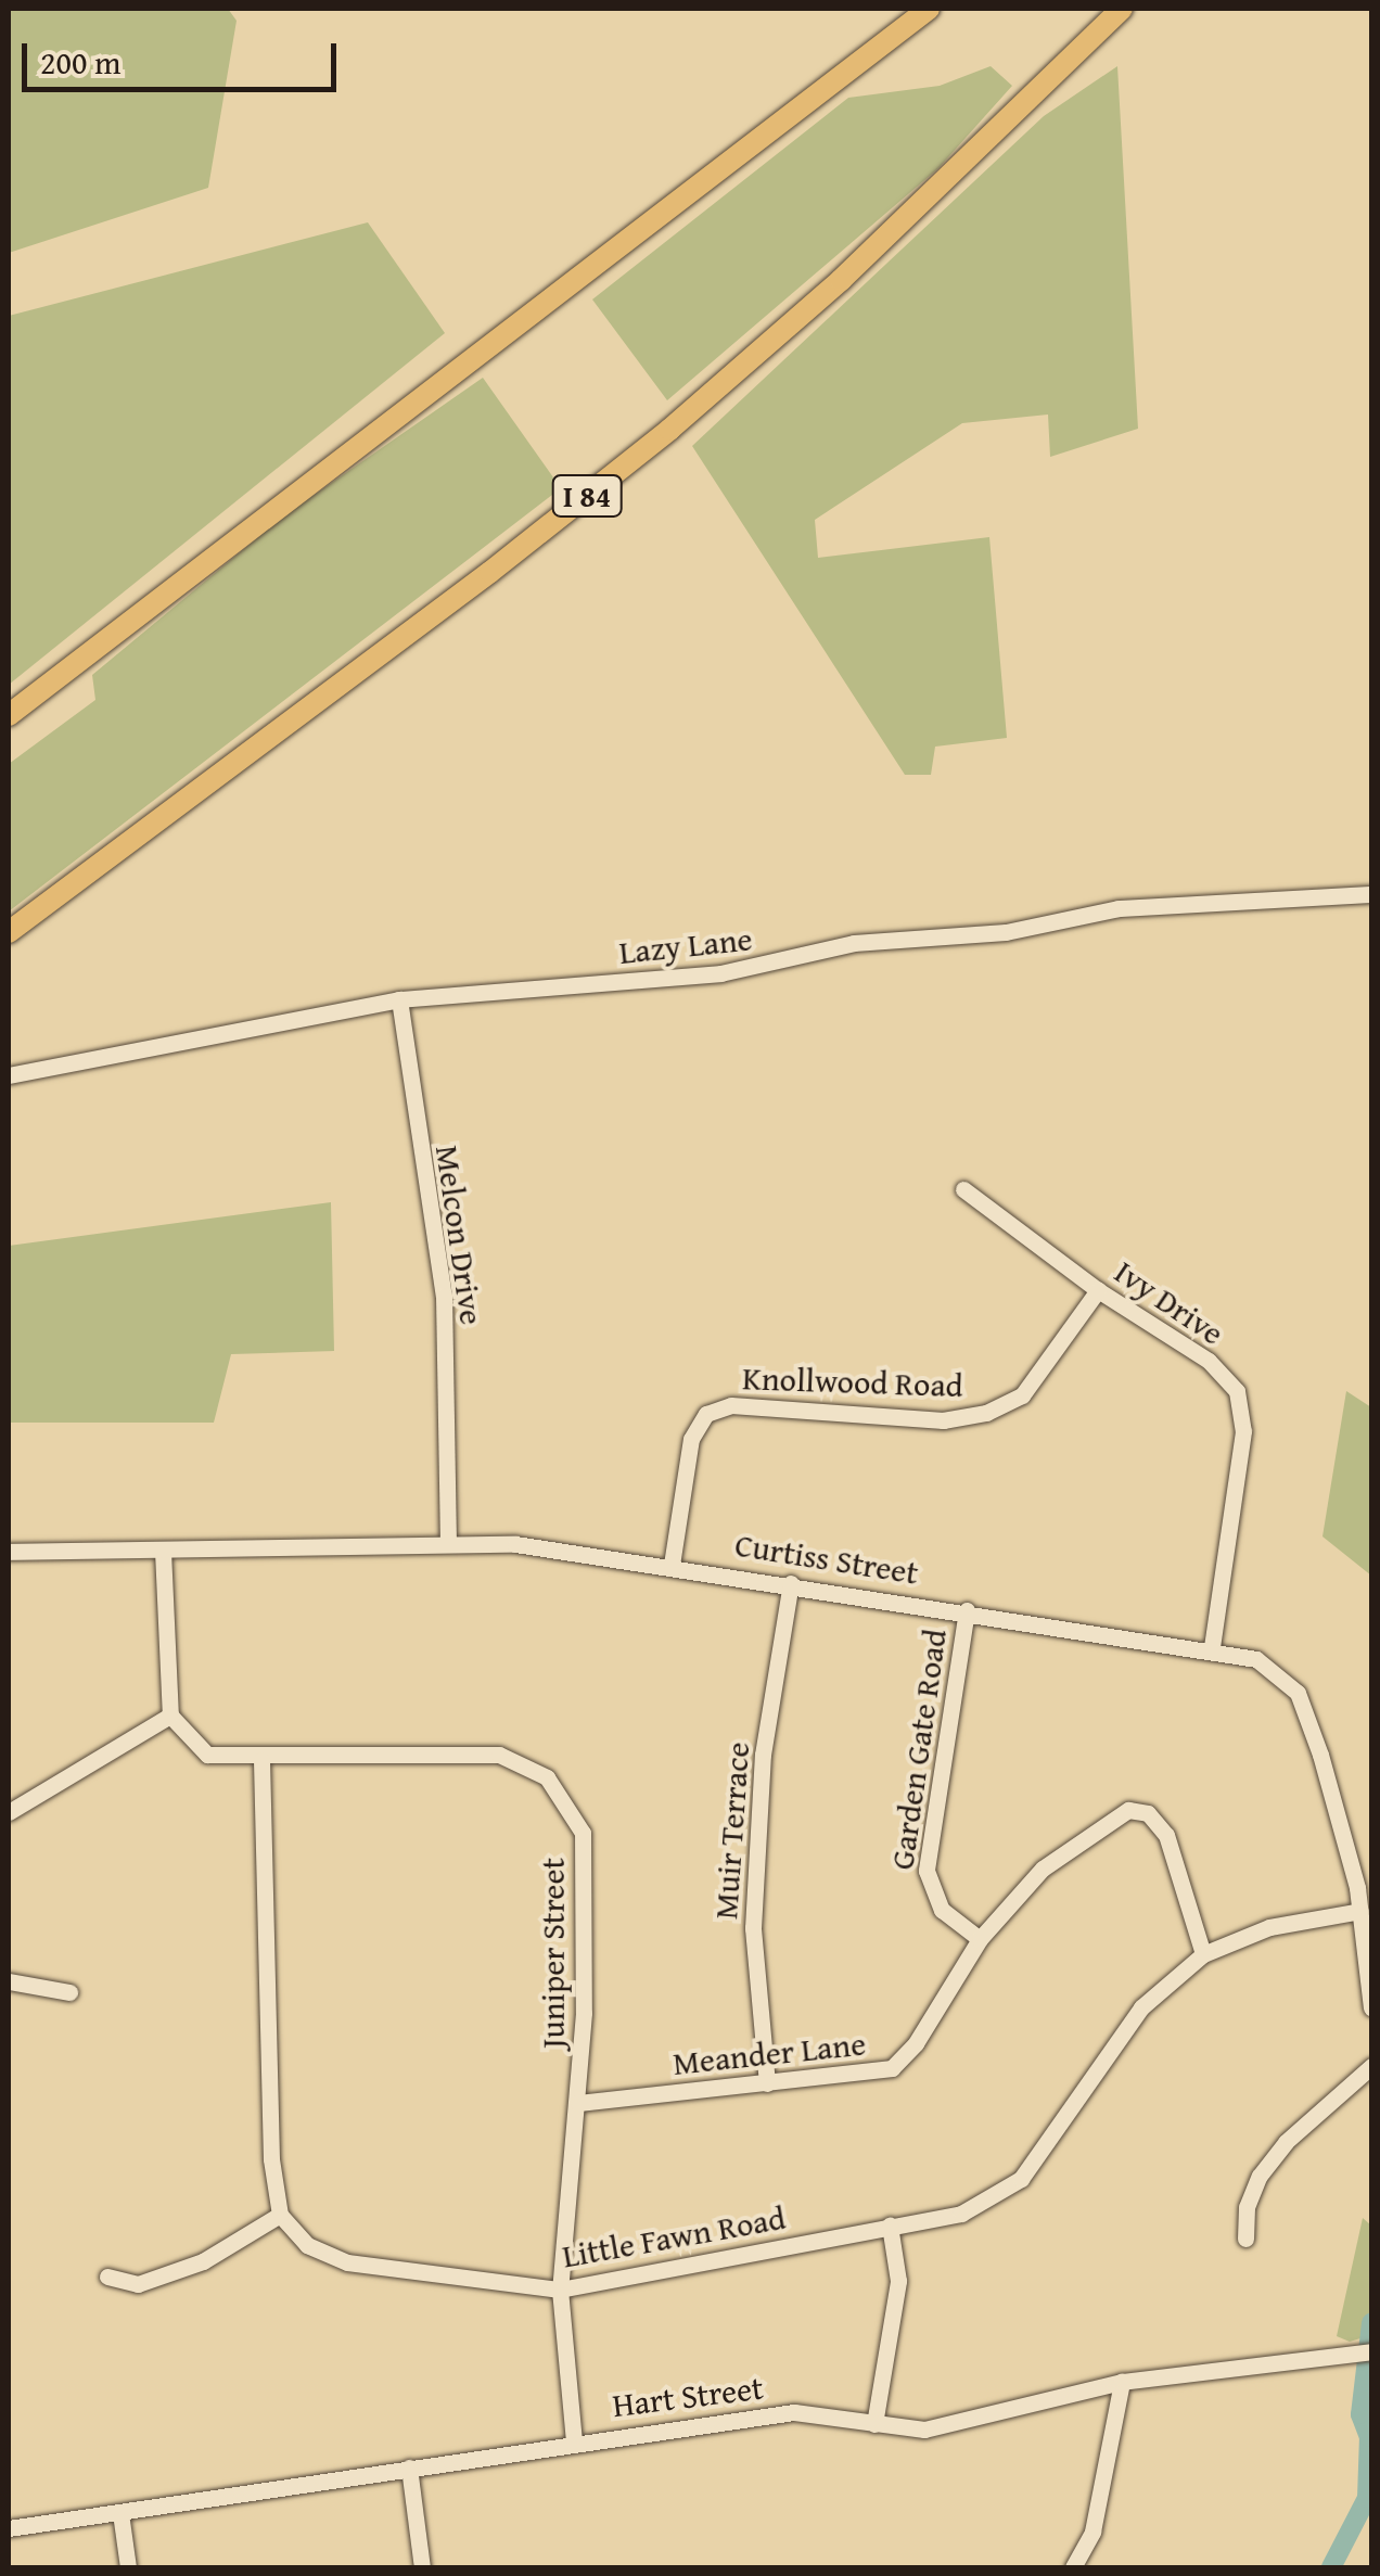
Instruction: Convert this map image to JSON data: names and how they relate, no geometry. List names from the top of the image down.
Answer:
{
  "streets": {
    "highway": ["I 84"],
    "street": [
      "Lazy Lane",
      "Melcon Drive",
      "Ivy Drive",
      "Knollwood Road",
      "Curtiss Street",
      "Garden Gate Road",
      "Muir Terrace",
      "Juniper Street",
      "Meander Lane",
      "Little Fawn Road",
      "Hart Street"
    ]
  },
  "crossings": [
    ["Lazy Lane", "Melcon Drive"],
    ["Melcon Drive", "Curtiss Street"],
    ["Ivy Drive", "Knollwood Road"],
    ["Ivy Drive", "Curtiss Street"],
    ["Knollwood Road", "Curtiss Street"],
    ["Curtiss Street", "Garden Gate Road"],
    ["Curtiss Street", "Muir Terrace"],
    ["Curtiss Street", "Little Fawn Road"],
    ["Garden Gate Road", "Meander Lane"],
    ["Muir Terrace", "Meander Lane"],
    ["Juniper Street", "Meander Lane"],
    ["Juniper Street", "Little Fawn Road"],
    ["Juniper Street", "Hart Street"],
    ["Meander Lane", "Little Fawn Road"]
  ],
  "scale_bar": "200 m"
}
